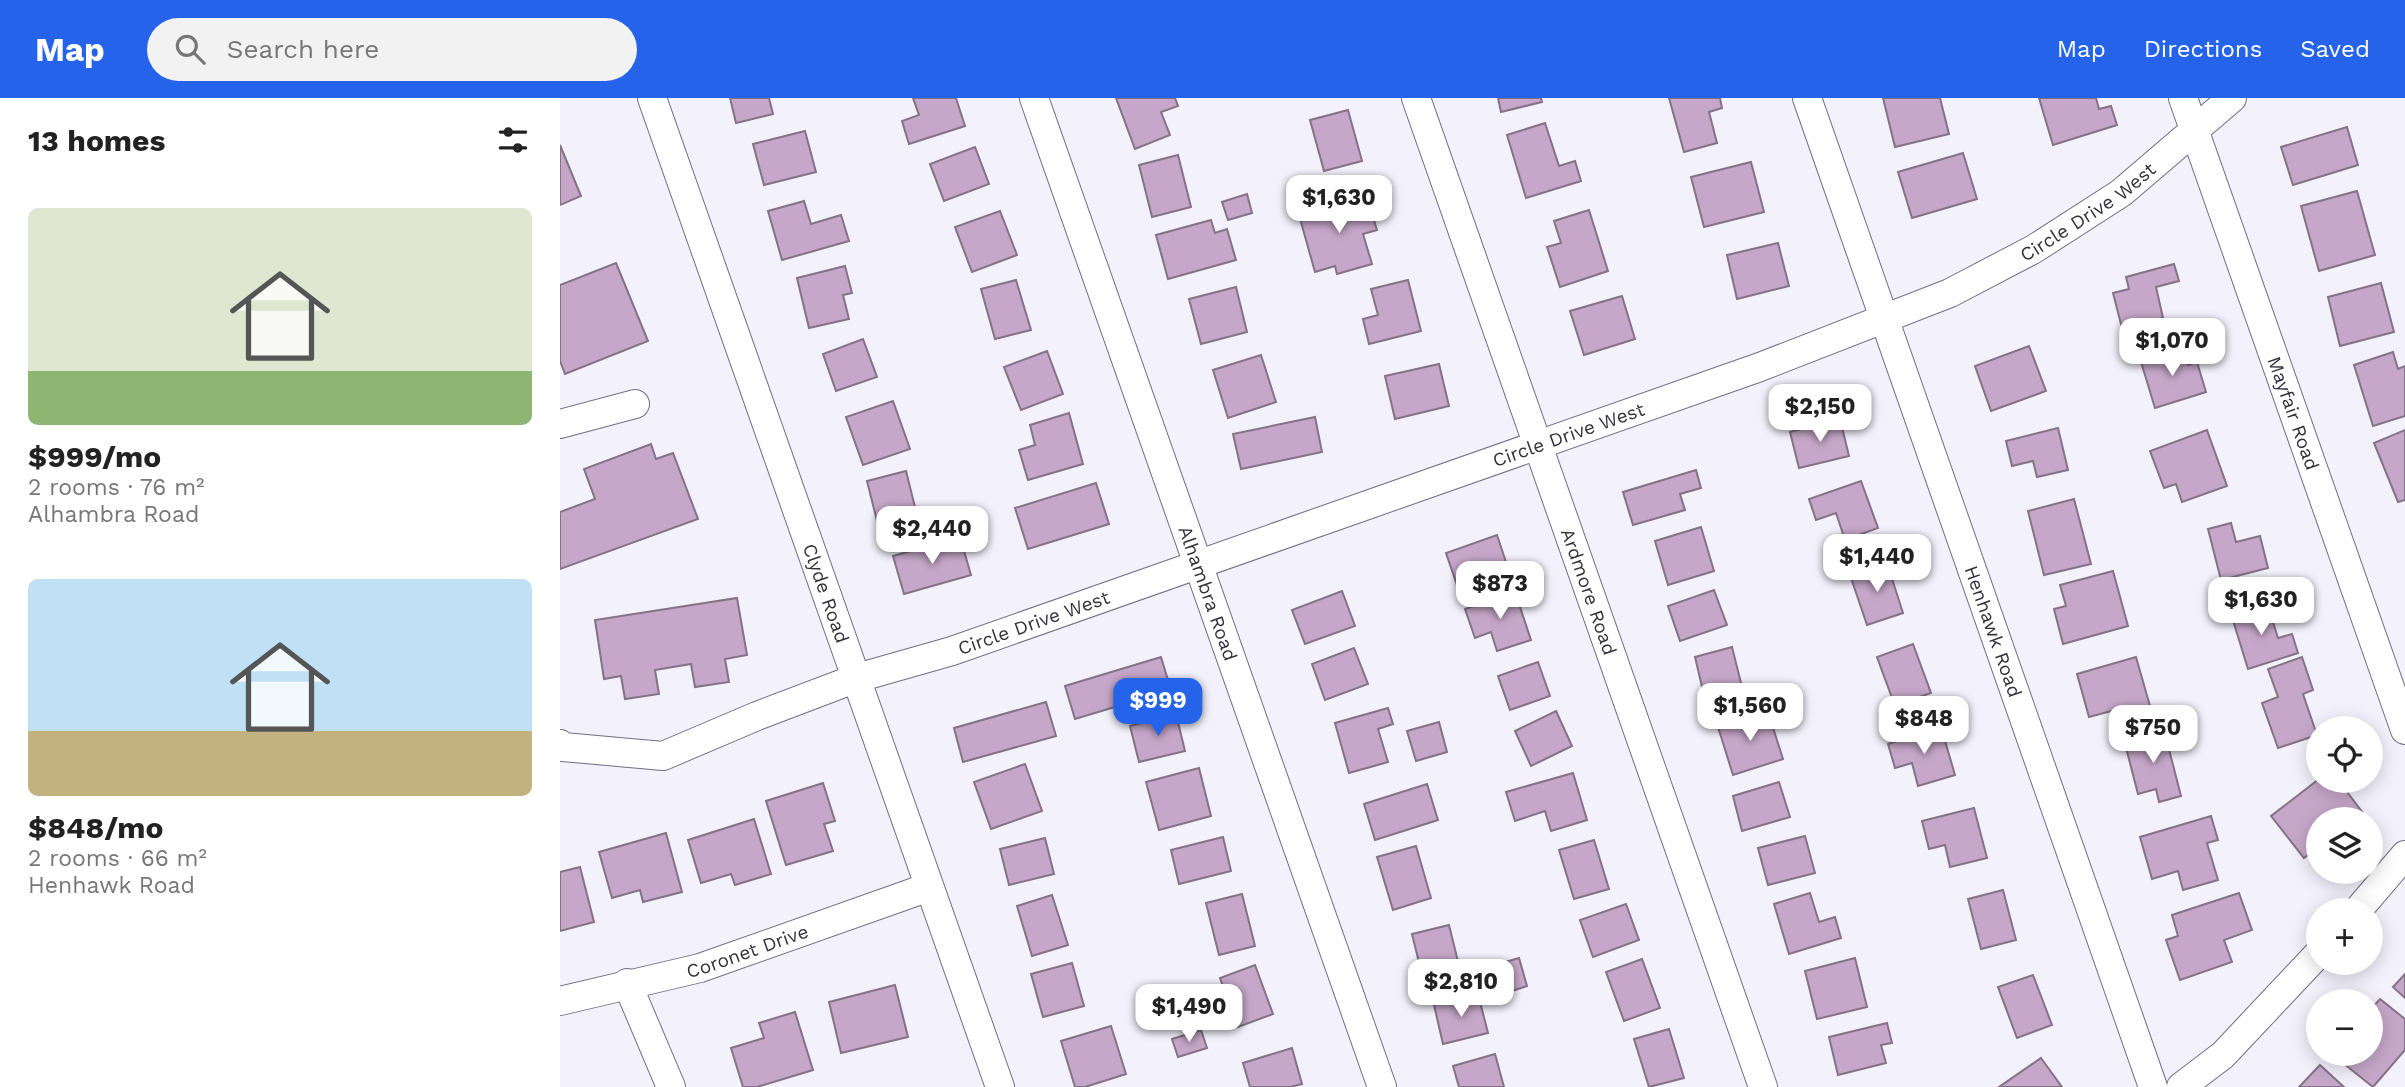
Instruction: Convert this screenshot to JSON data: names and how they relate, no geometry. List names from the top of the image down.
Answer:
{
  "streets": {
    "street": [
      "Circle Drive West",
      "Mayfair Road",
      "Clyde Road",
      "Ardmore Road",
      "Alhambra Road",
      "Henhawk Road",
      "Coronet Drive"
    ]
  },
  "crossings": [
    ["Circle Drive West", "Mayfair Road"],
    ["Circle Drive West", "Clyde Road"],
    ["Circle Drive West", "Ardmore Road"],
    ["Circle Drive West", "Alhambra Road"],
    ["Circle Drive West", "Henhawk Road"],
    ["Clyde Road", "Coronet Drive"]
  ],
  "page": {
    "header": "Map",
    "search": "Search here",
    "nav": ["Map", "Directions", "Saved"],
    "heading": "13 homes",
    "price": [
      "$1,630",
      "$1,070",
      "$2,150",
      "$2,440",
      "$1,440",
      "$873",
      "$1,630",
      "$999",
      "$1,560",
      "$848",
      "$750",
      "$2,810",
      "$1,490"
    ],
    "list": [
      {
        "name": "$999/mo",
        "note": "2 rooms · 76 m² · Alhambra Road"
      },
      {
        "name": "$848/mo",
        "note": "2 rooms · 66 m² · Henhawk Road"
      }
    ],
    "map_buttons": ["+", "−"]
  }
}
